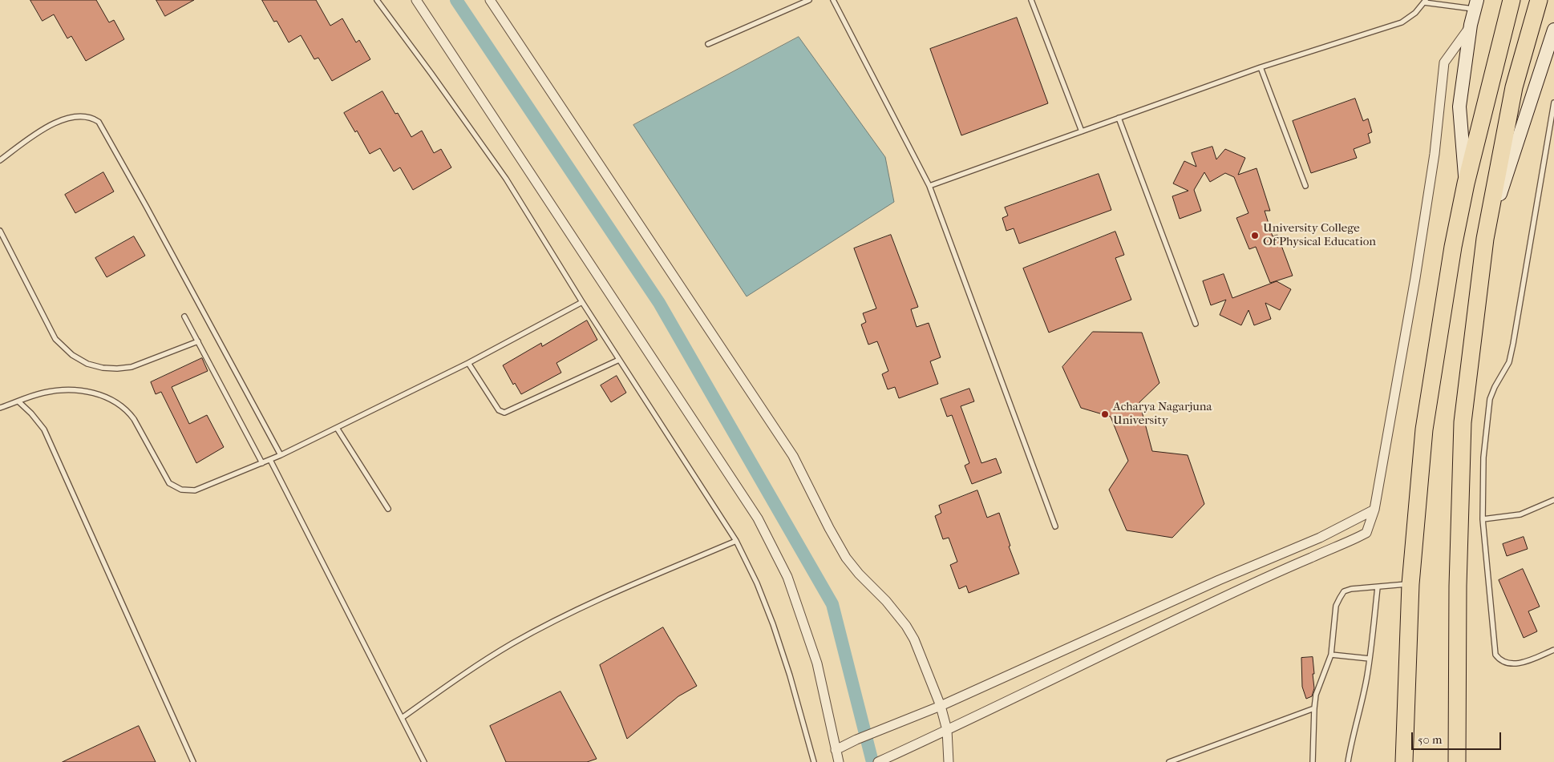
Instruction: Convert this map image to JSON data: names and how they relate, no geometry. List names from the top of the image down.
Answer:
{
  "places": ["University College Of Physical Education", "Acharya Nagarjuna University"],
  "scale_bar": "50 m"
}
